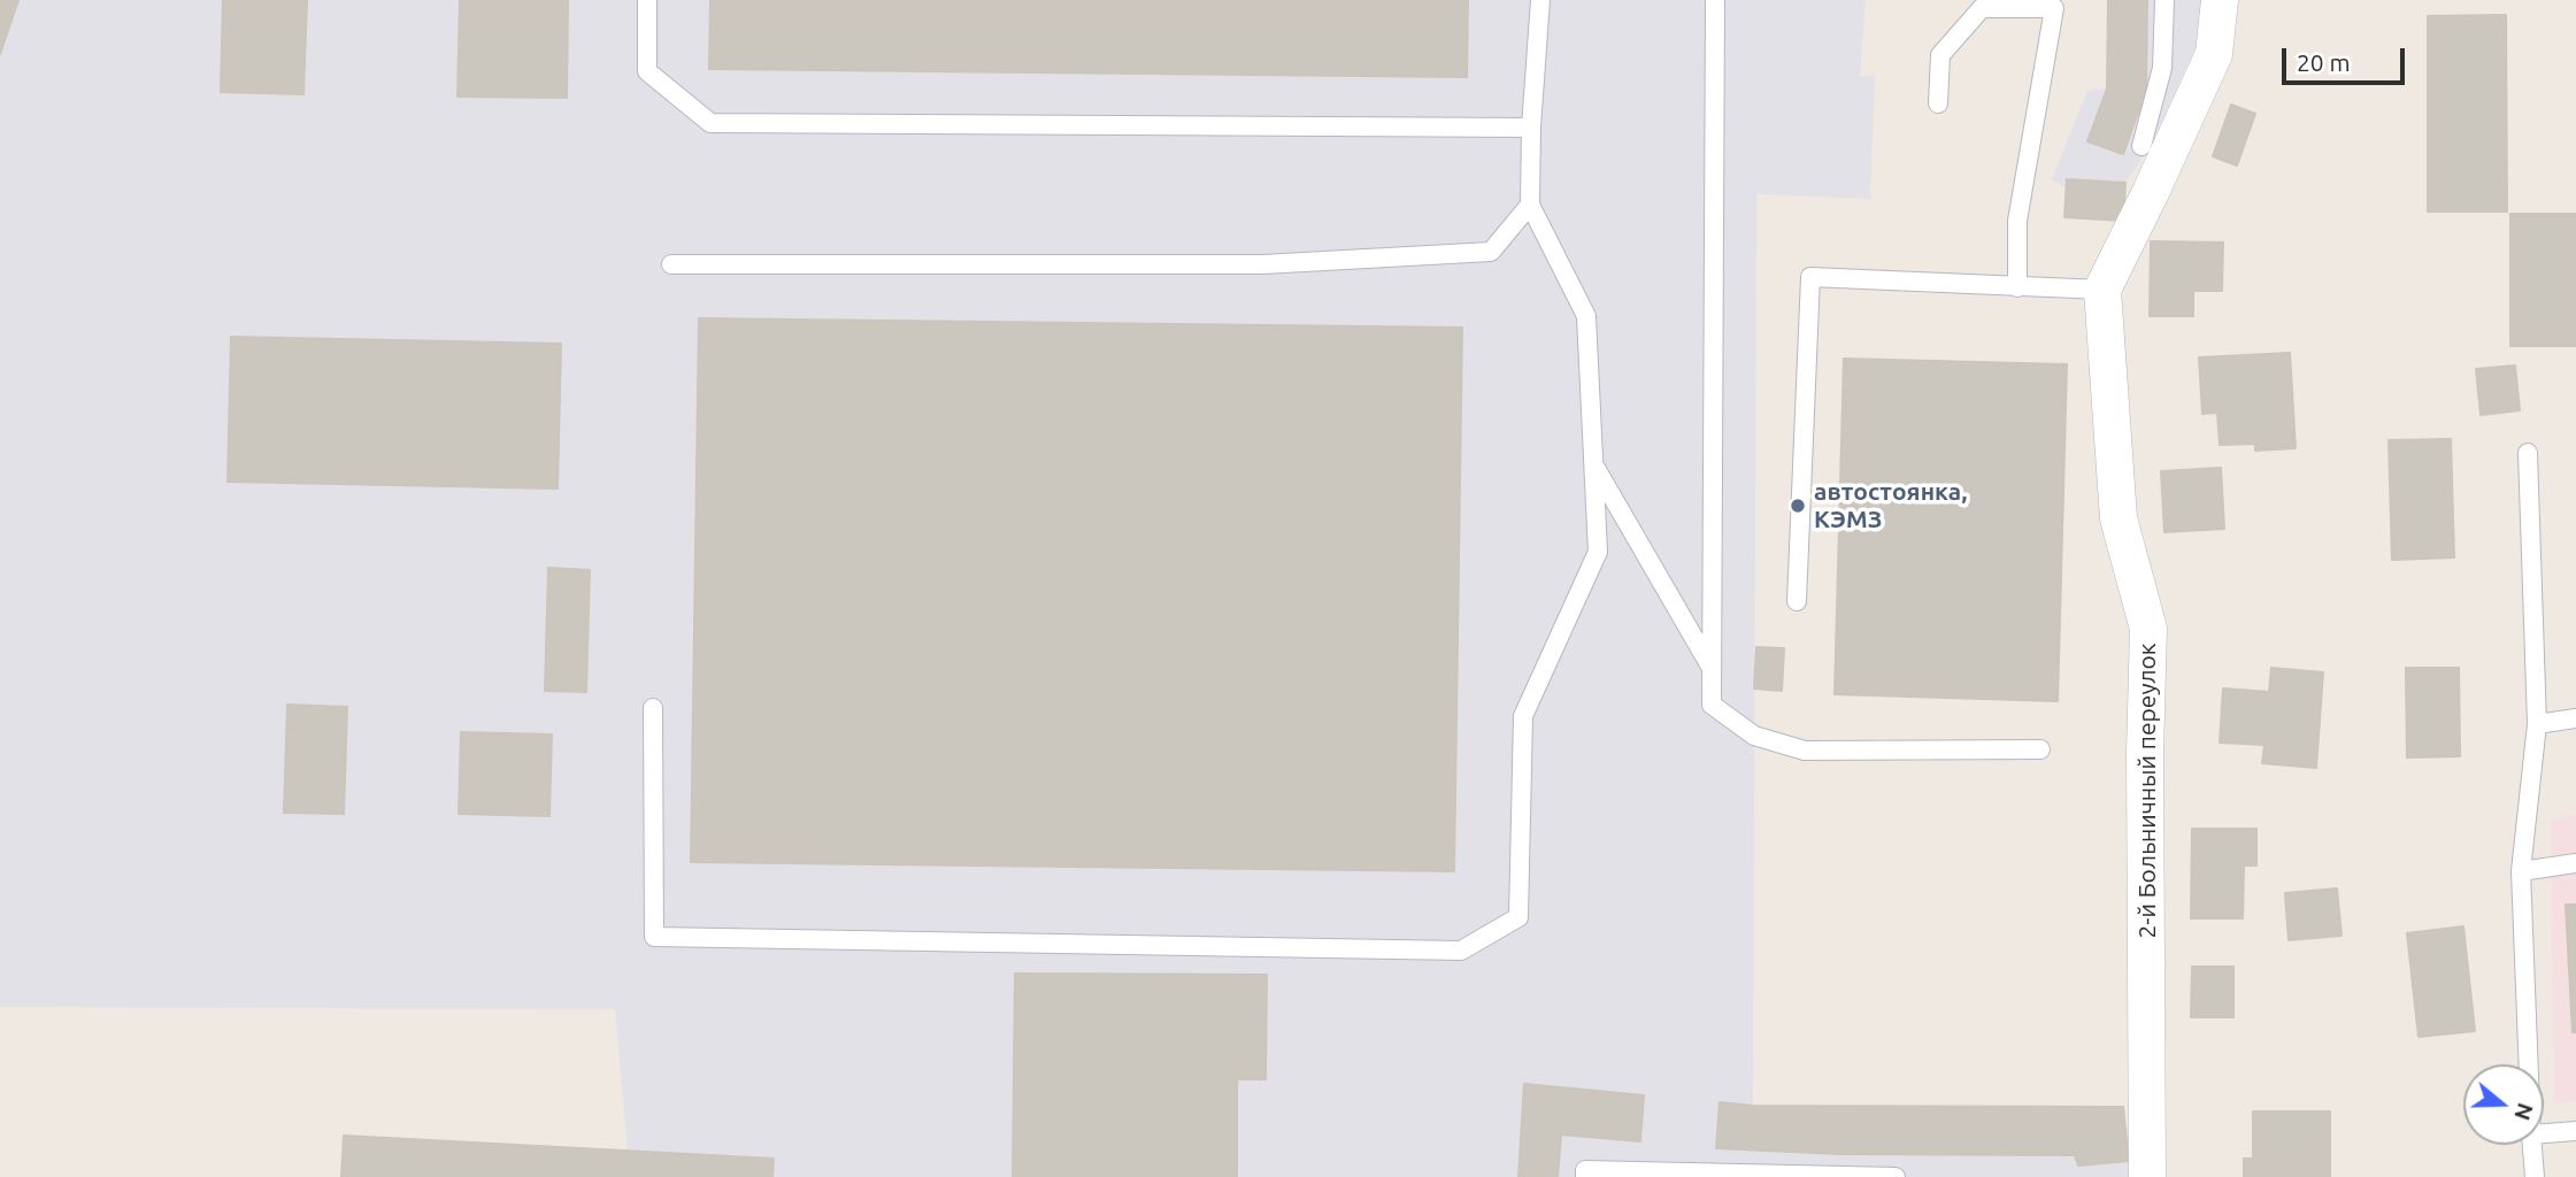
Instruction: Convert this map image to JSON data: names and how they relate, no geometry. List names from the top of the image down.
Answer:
{
  "streets": {
    "street": ["2-й Больничный переулок"]
  },
  "places": ["автостоянка, КЭМЗ"],
  "scale_bar": "20 m",
  "north": "right"
}
